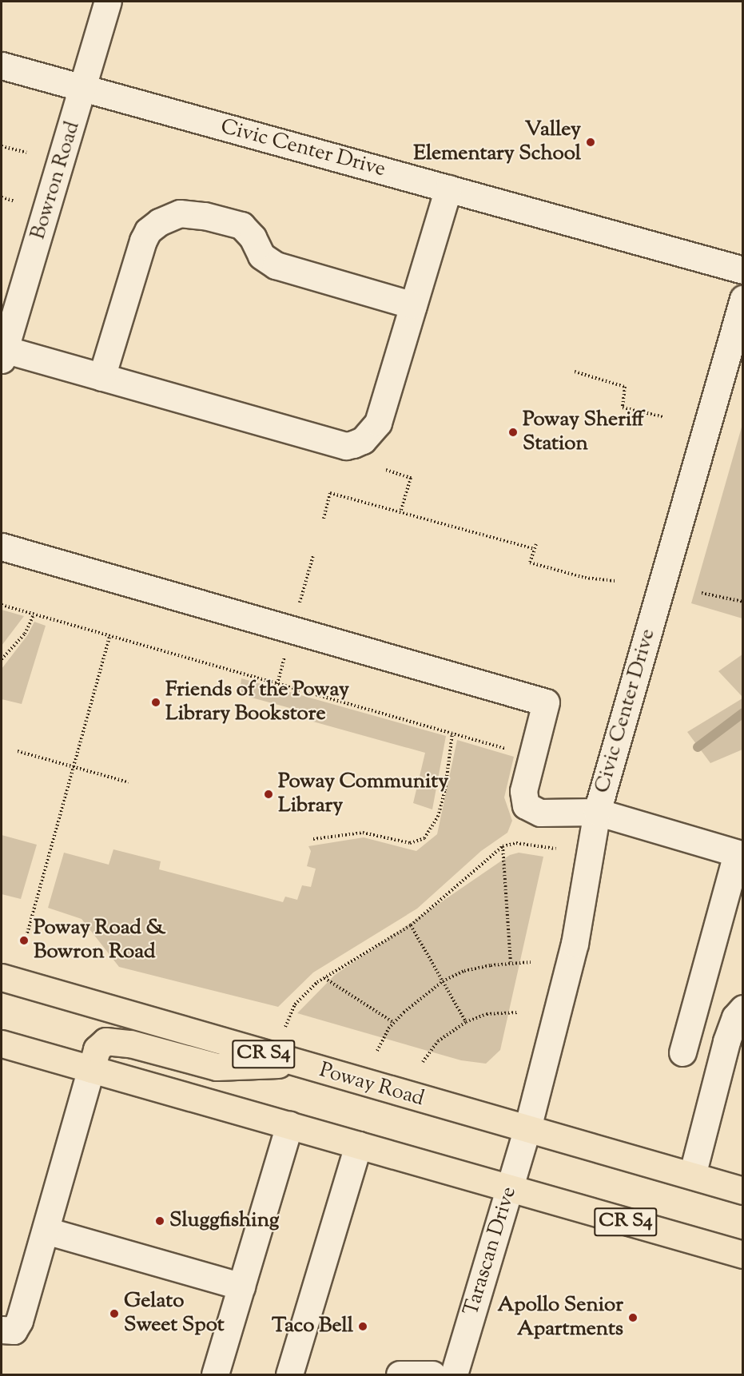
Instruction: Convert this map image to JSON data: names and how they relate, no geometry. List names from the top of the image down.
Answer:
{
  "streets": {
    "main road": ["CR S4", "Poway Road"],
    "street": ["Civic Center Drive", "Bowron Road", "Tarascan Drive"]
  },
  "crossings": [
    ["Civic Center Drive", "Bowron Road"],
    ["Civic Center Drive", "Poway Road"],
    ["Civic Center Drive", "Tarascan Drive"],
    ["CR S4", "Tarascan Drive"],
    ["Poway Road", "Tarascan Drive"]
  ],
  "places": [
    "Valley Elementary School",
    "Poway Sheriff Station",
    "Friends of the Poway Library Bookstore",
    "Poway Community Library",
    "Poway Road & Bowron Road",
    "Sluggfishing",
    "Gelato Sweet Spot",
    "Apollo Senior Apartments",
    "Taco Bell"
  ]
}
